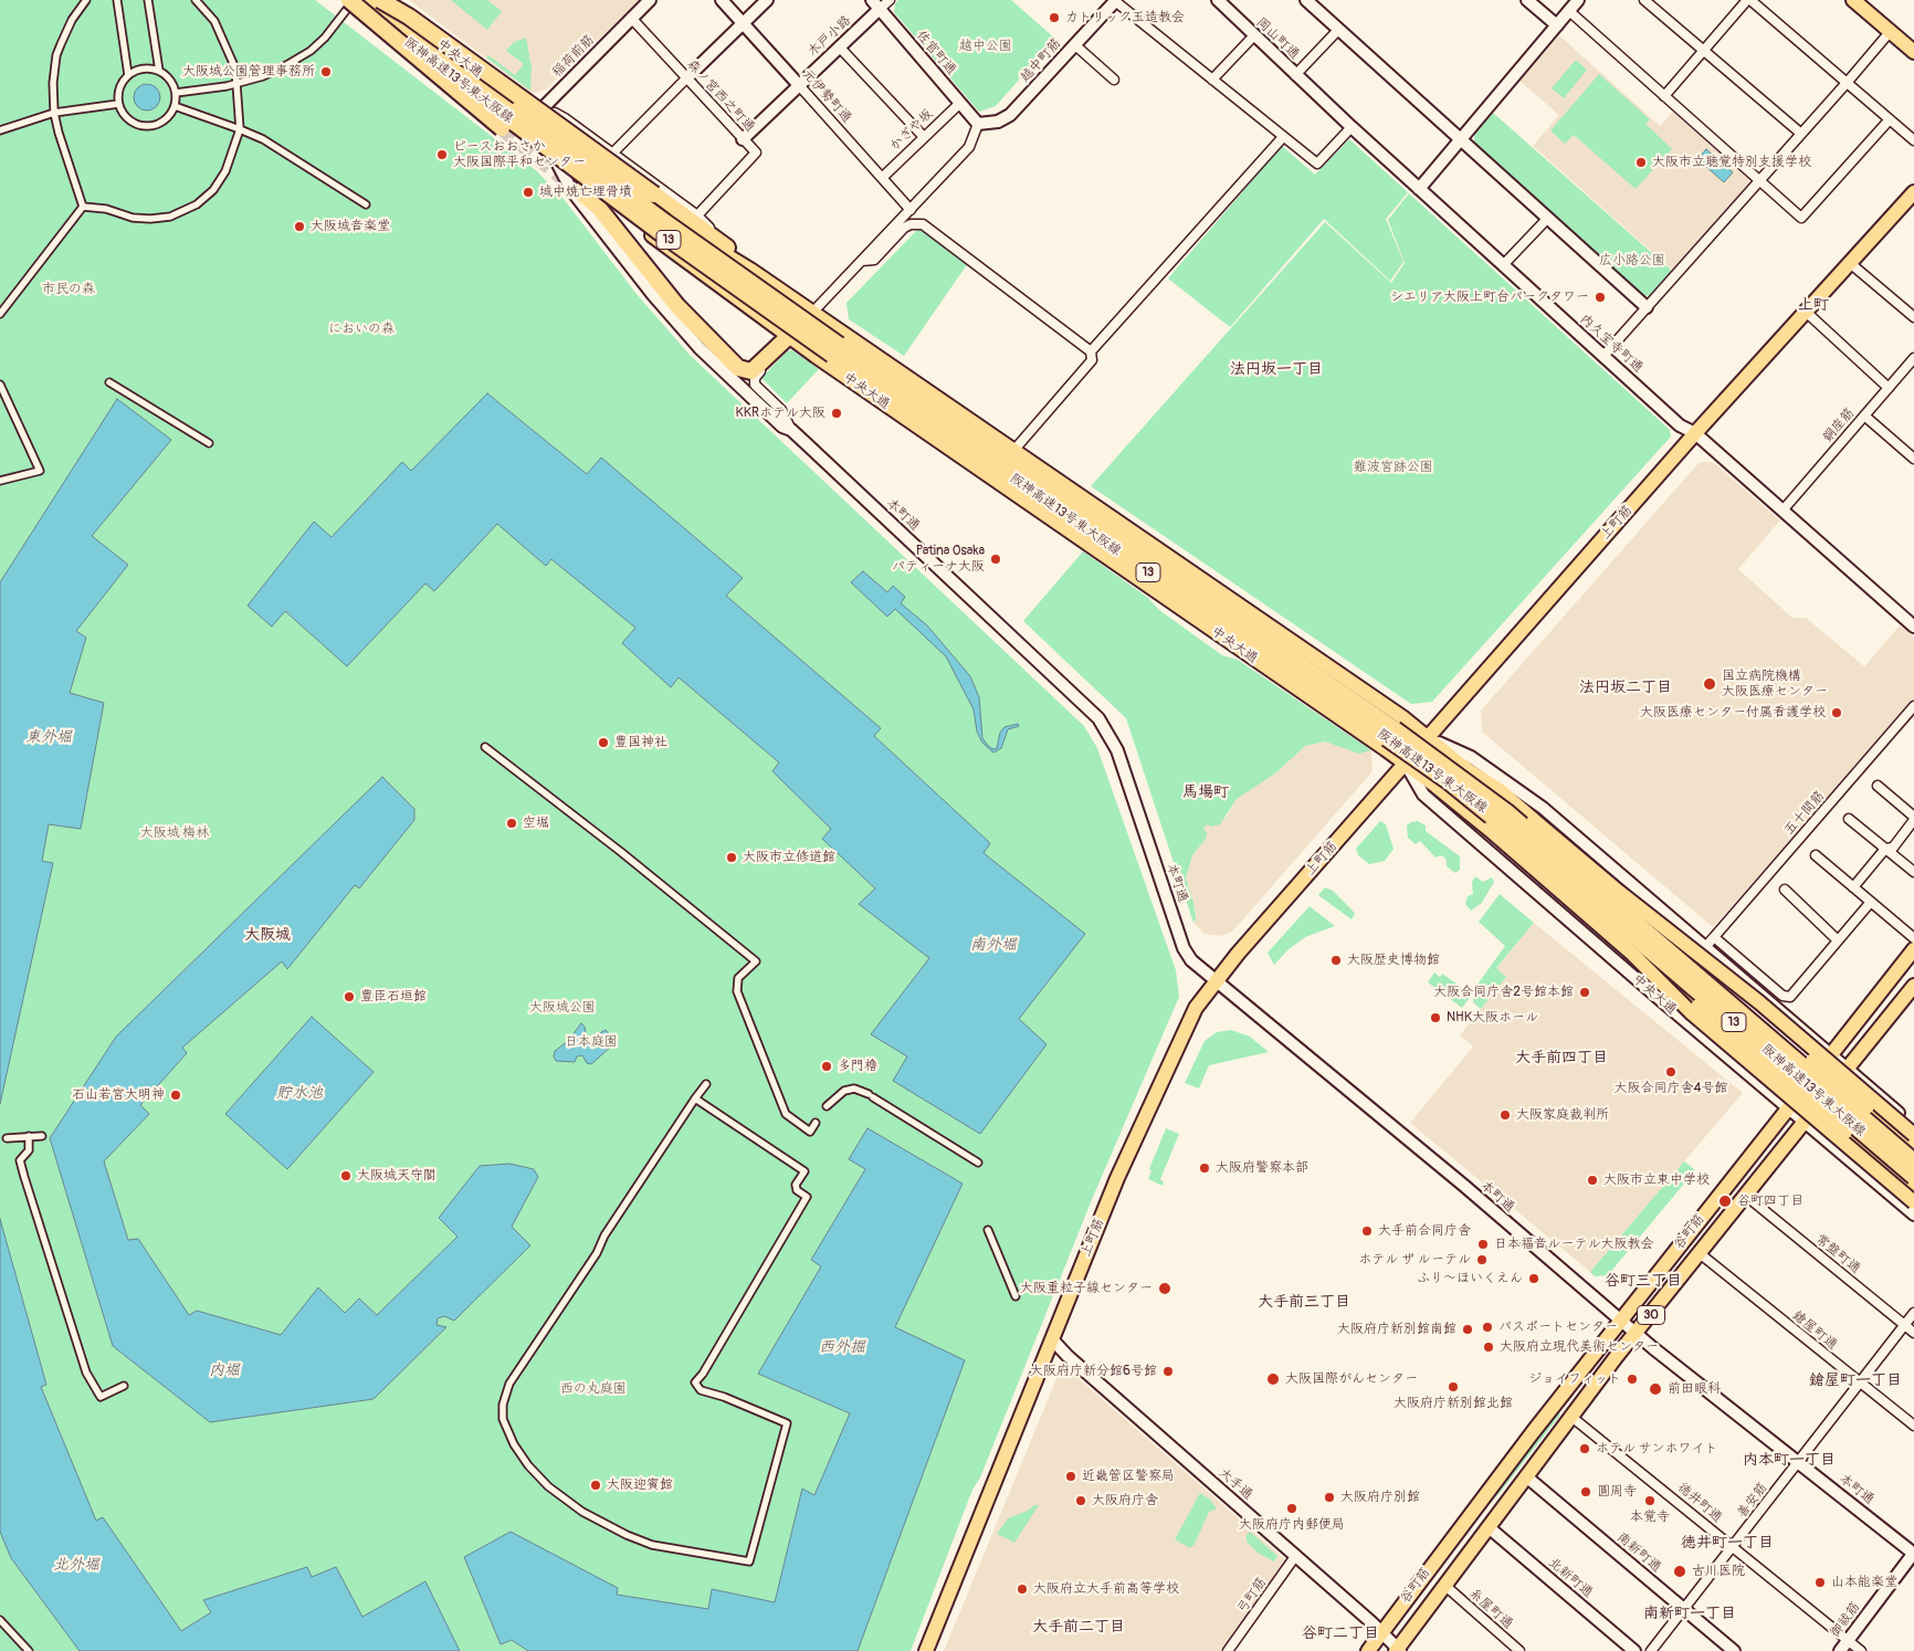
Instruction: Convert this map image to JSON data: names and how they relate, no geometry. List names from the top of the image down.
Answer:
{
  "streets": {
    "highway": ["阪神高速13号東大阪線", "13"],
    "main road": [
      "中央大通",
      "上町筋",
      "谷町筋",
      "30"
    ],
    "street": [
      "木戸小路",
      "岡山町通",
      "佐官町通",
      "稲荷前筋",
      "越中町筋",
      "森ノ宮西之町通",
      "元伊勢町通",
      "かぎや坂",
      "内久宝寺町通",
      "銅座筋",
      "本町通",
      "五十間筋",
      "常盤町通",
      "鎗屋町通",
      "大手通",
      "善安筋",
      "徳井町通",
      "南新町通",
      "北新町通",
      "弓町筋",
      "糸屋町通",
      "御祓筋"
    ]
  },
  "crossings": [
    ["木戸小路", "佐官町通"],
    ["木戸小路", "森ノ宮西之町通"],
    ["木戸小路", "元伊勢町通"],
    ["岡山町通", "内久宝寺町通"],
    ["佐官町通", "越中町筋"],
    ["佐官町通", "かぎや坂"],
    ["稲荷前筋", "中央大通"],
    ["稲荷前筋", "森ノ宮西之町通"],
    ["稲荷前筋", "本町通"],
    ["中央大通", "阪神高速13号東大阪線"],
    ["中央大通", "森ノ宮西之町通"],
    ["中央大通", "本町通"],
    ["中央大通", "上町筋"],
    ["中央大通", "五十間筋"],
    ["中央大通", "谷町筋"],
    ["元伊勢町通", "かぎや坂"],
    ["内久宝寺町通", "銅座筋"],
    ["内久宝寺町通", "上町筋"],
    ["本町通", "上町筋"],
    ["本町通", "谷町筋"],
    ["本町通", "善安筋"],
    ["本町通", "御祓筋"],
    ["上町筋", "大手通"],
    ["谷町筋", "常盤町通"],
    ["谷町筋", "鎗屋町通"],
    ["谷町筋", "大手通"],
    ["谷町筋", "徳井町通"],
    ["谷町筋", "南新町通"],
    ["谷町筋", "北新町通"],
    ["谷町筋", "糸屋町通"],
    ["常盤町通", "善安筋"],
    ["鎗屋町通", "善安筋"],
    ["大手通", "弓町筋"],
    ["善安筋", "徳井町通"],
    ["善安筋", "南新町通"],
    ["徳井町通", "御祓筋"]
  ],
  "districts": [
    "上町",
    "法円坂一丁目",
    "法円坂二丁目",
    "馬場町",
    "大阪城",
    "大手前四丁目",
    "谷町三丁目",
    "大手前三丁目",
    "鎗屋町一丁目",
    "内本町一丁目",
    "徳井町一丁目",
    "南新町一丁目",
    "大手前二丁目",
    "谷町二丁目"
  ],
  "water": [
    "東外堀",
    "南外堀",
    "貯水池",
    "西外掘",
    "内堀",
    "北外堀"
  ],
  "parks": [
    "越中公園",
    "広小路公園",
    "市民の森",
    "においの森",
    "難波宮跡公園",
    "大阪城 梅林",
    "大阪城公園",
    "日本庭園",
    "西の丸庭園"
  ],
  "places": [
    "カトリック玉造教会",
    "大阪城公園管理事務所",
    "ピースおおさか 大阪国際平和センター",
    "大阪市立聴覚特別支援学校",
    "城中焼亡埋骨墳",
    "大阪城音楽堂",
    "シエリア大阪上町台パークタワー",
    "KKRホテル大阪",
    "Patina Osaka パティーナ大阪",
    "国立病院機構 大阪医療センター",
    "大阪医療センター付属看護学校",
    "豊国神社",
    "空堀",
    "大阪市立修道館",
    "大阪歴史博物館",
    "大阪合同庁舎2号館本館",
    "豊臣石垣館",
    "NHK大阪ホール",
    "多門櫓",
    "大阪合同庁舎4号館",
    "石山若宮大明神",
    "大阪家庭裁判所",
    "大阪府警察本部",
    "大阪城天守閣",
    "大阪市立東中学校",
    "谷町四丁目",
    "大手前合同庁舎",
    "日本福音ルーテル大阪教会",
    "ホテル ザ ルーテル",
    "ふり〜ほいくえん",
    "大阪重粒子線センター",
    "パスポートセンター",
    "大阪府庁新別館南館",
    "大阪府立現代美術センター",
    "大阪府庁新分館6号館",
    "大阪国際がんセンター",
    "ジョイフィット",
    "大阪府庁新別館北館",
    "前田眼科",
    "ホテル サンホワイト",
    "近畿管区警察局",
    "大阪迎賓館",
    "圓周寺",
    "大阪府庁別館",
    "大阪府庁舎",
    "本覚寺",
    "大阪府庁内郵便局",
    "古川医院",
    "山本能楽堂",
    "大阪府立大手前高等学校"
  ]
}
